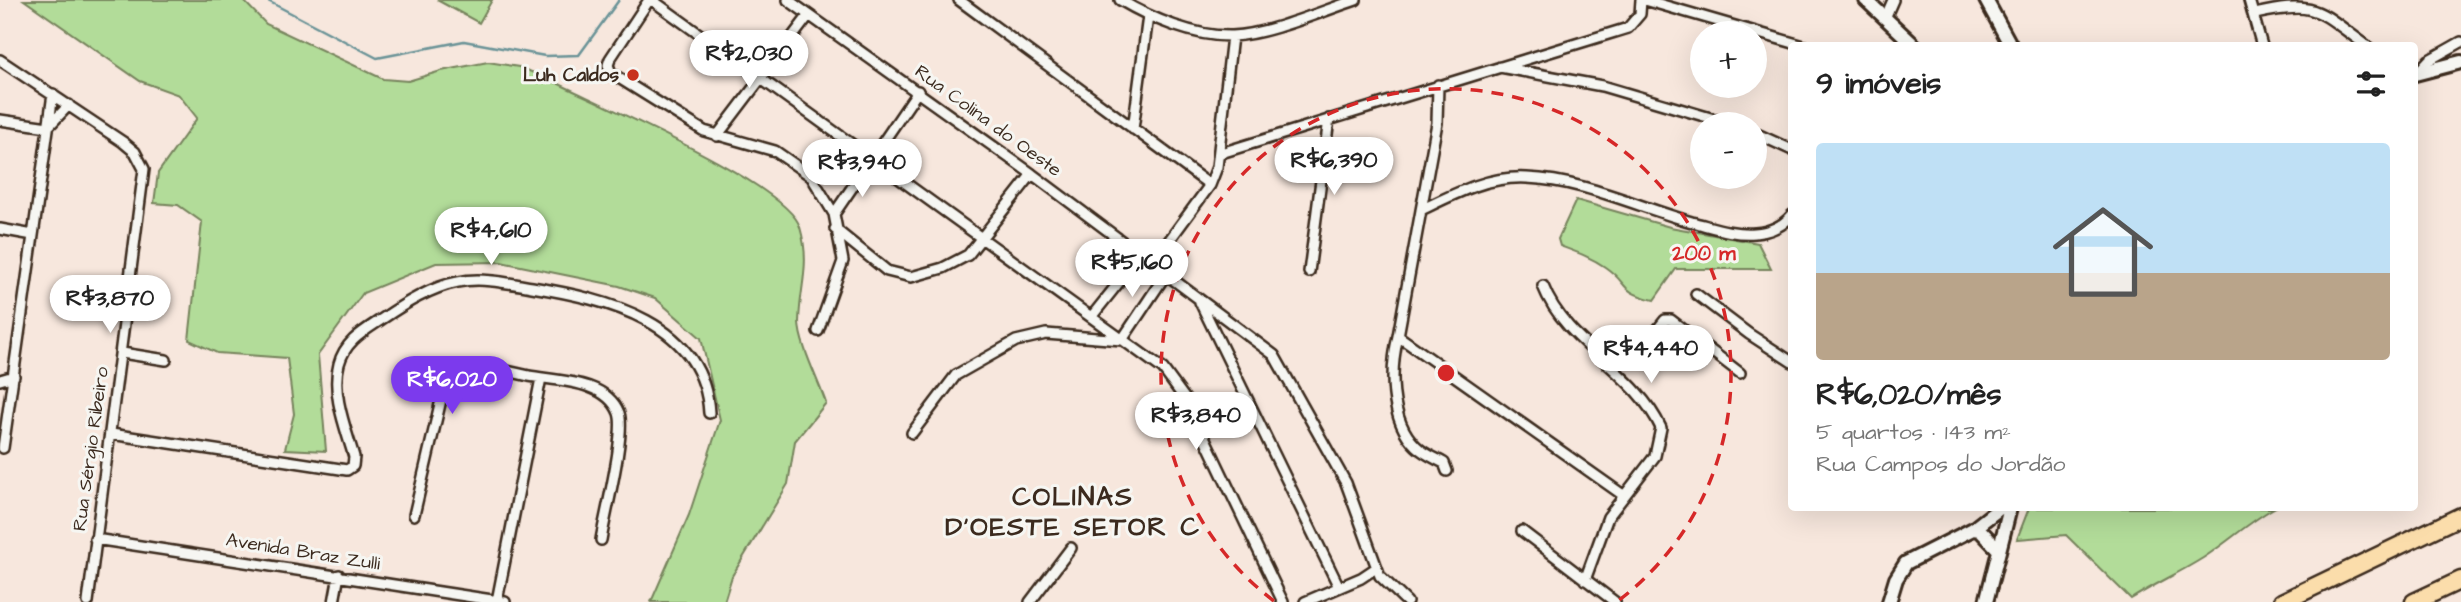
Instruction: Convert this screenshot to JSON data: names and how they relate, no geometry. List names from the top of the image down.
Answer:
{
  "streets": {
    "street": ["Rua Colina do Oeste", "Rua Sérgio Ribeiro", "Avenida Braz Zulli"]
  },
  "crossings": [
    ["Rua Sérgio Ribeiro", "Avenida Braz Zulli"]
  ],
  "districts": ["COLINAS D'OESTE SETOR C"],
  "places": ["Luh Caldos"],
  "page": {
    "map_buttons": ["+", "−"],
    "price": [
      "R$2,030",
      "R$6,390",
      "R$3,940",
      "R$4,610",
      "R$5,160",
      "R$3,870",
      "R$4,440",
      "R$6,020",
      "R$3,840"
    ],
    "heading": "9 imóveis",
    "list": [
      {
        "name": "R$6,020/mês",
        "note": "5 quartos · 143 m² · Rua Campos do Jordão"
      }
    ]
  },
  "rings": ["200 m"]
}
